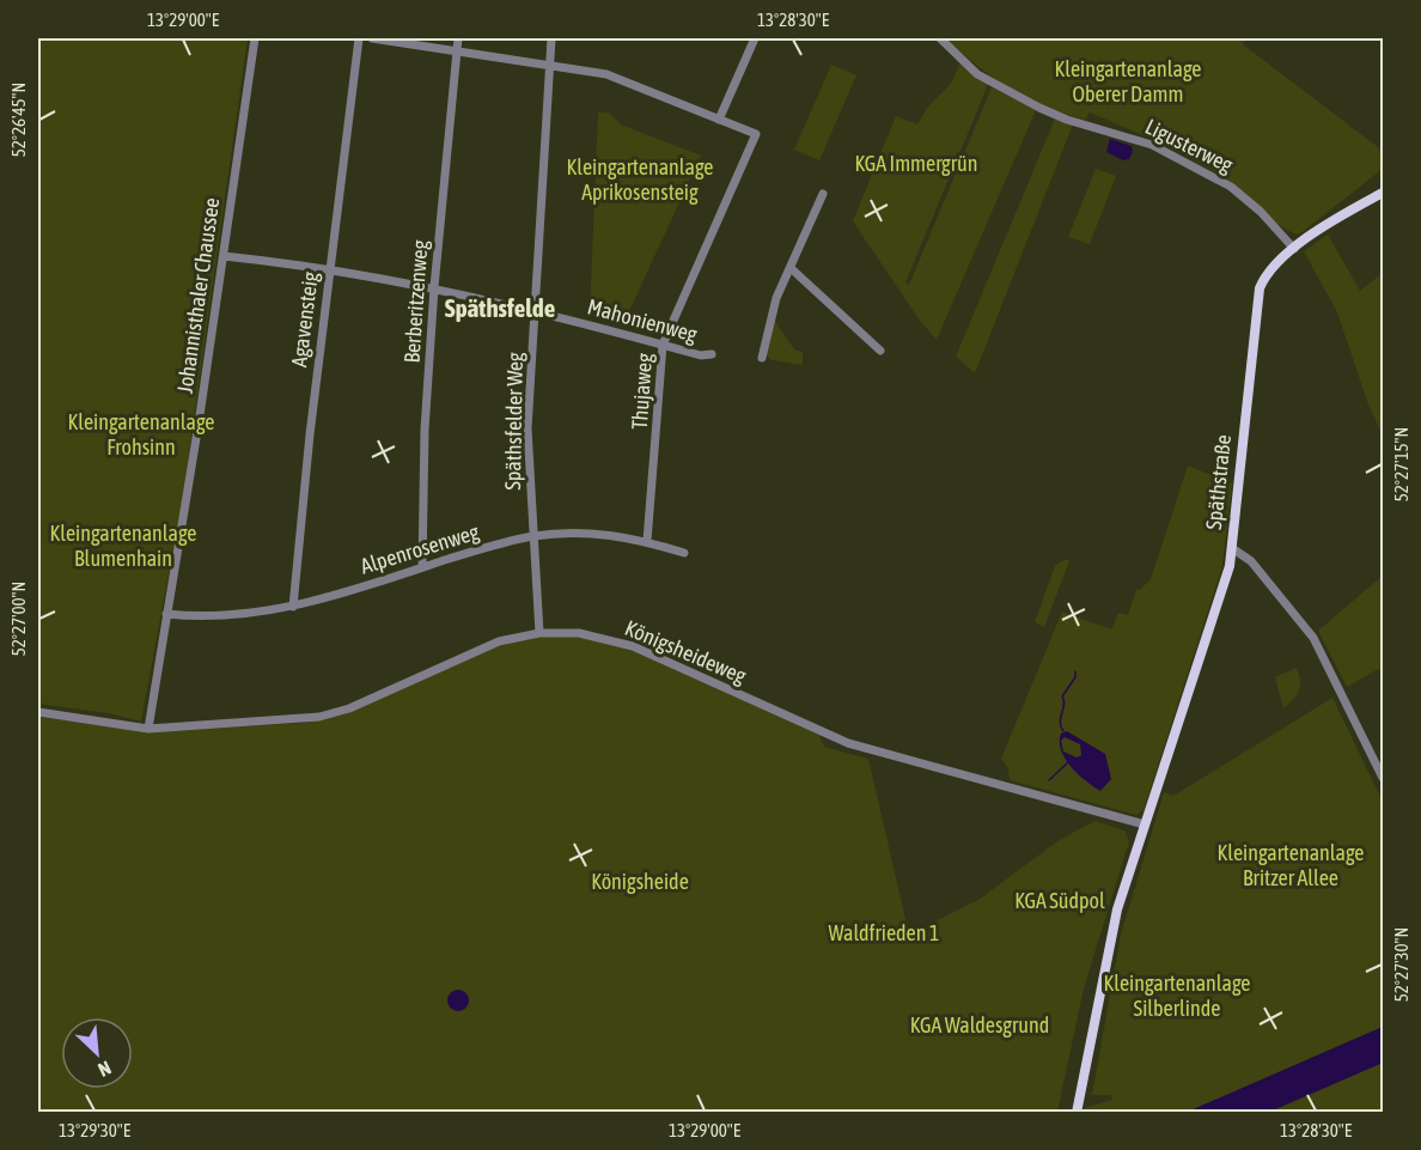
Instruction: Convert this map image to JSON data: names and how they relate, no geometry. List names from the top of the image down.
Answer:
{
  "streets": {
    "main road": ["Späthstraße"],
    "street": [
      "Ligusterweg",
      "Johannisthaler Chaussee",
      "Berberitzenweg",
      "Agavensteig",
      "Mahonienweg",
      "Thujaweg",
      "Späthsfelder Weg",
      "Alpenrosenweg",
      "Königsheideweg"
    ]
  },
  "crossings": [
    ["Ligusterweg", "Späthstraße"],
    ["Johannisthaler Chaussee", "Mahonienweg"],
    ["Johannisthaler Chaussee", "Alpenrosenweg"],
    ["Johannisthaler Chaussee", "Königsheideweg"],
    ["Berberitzenweg", "Mahonienweg"],
    ["Berberitzenweg", "Alpenrosenweg"],
    ["Agavensteig", "Mahonienweg"],
    ["Agavensteig", "Alpenrosenweg"],
    ["Mahonienweg", "Thujaweg"],
    ["Mahonienweg", "Späthsfelder Weg"],
    ["Thujaweg", "Alpenrosenweg"],
    ["Späthsfelder Weg", "Alpenrosenweg"],
    ["Späthsfelder Weg", "Königsheideweg"],
    ["Späthstraße", "Königsheideweg"]
  ],
  "districts": ["Späthsfelde"],
  "parks": [
    "Kleingartenanlage Oberer Damm",
    "KGA Immergrün",
    "Kleingartenanlage Aprikosensteig",
    "Kleingartenanlage Frohsinn",
    "Kleingartenanlage Blumenhain",
    "Kleingartenanlage Britzer Allee",
    "Königsheide",
    "KGA Südpol",
    "Waldfrieden 1",
    "Kleingartenanlage Silberlinde",
    "KGA Waldesgrund"
  ],
  "north": "bottom right",
  "coordinates": [
    "13°29'00\"E",
    "13°28'30\"E",
    "52°26'45\"N",
    "52°27'15\"N",
    "52°27'00\"N",
    "52°27'30\"N",
    "13°29'30\"E"
  ]
}
